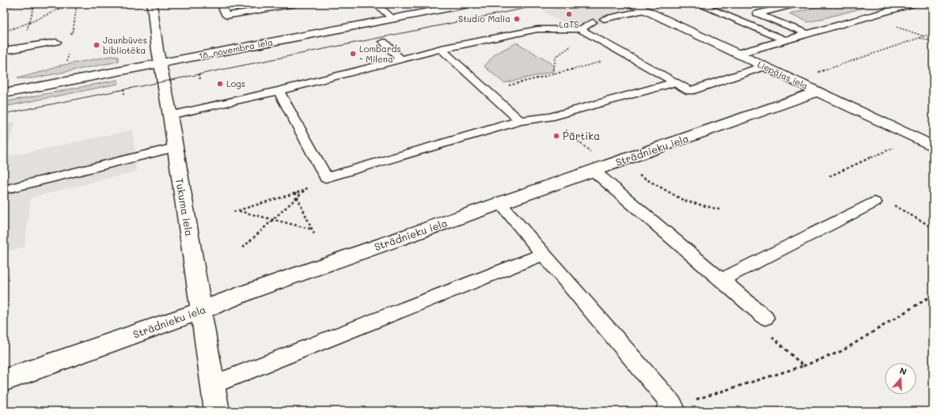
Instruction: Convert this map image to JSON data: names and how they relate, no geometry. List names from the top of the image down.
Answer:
{
  "streets": {
    "street": [
      "18. novembra iela",
      "Liepājas iela",
      "Strādnieku iela",
      "Tukuma iela"
    ]
  },
  "crossings": [
    ["18. novembra iela", "Tukuma iela"],
    ["Liepājas iela", "Strādnieku iela"],
    ["Strādnieku iela", "Tukuma iela"]
  ],
  "places": [
    "LaTS",
    "Studio Malia",
    "Jaunbūves bibliotēka",
    "Lombards - Milena",
    "Logs",
    "Pārtika"
  ],
  "north": "top"
}
